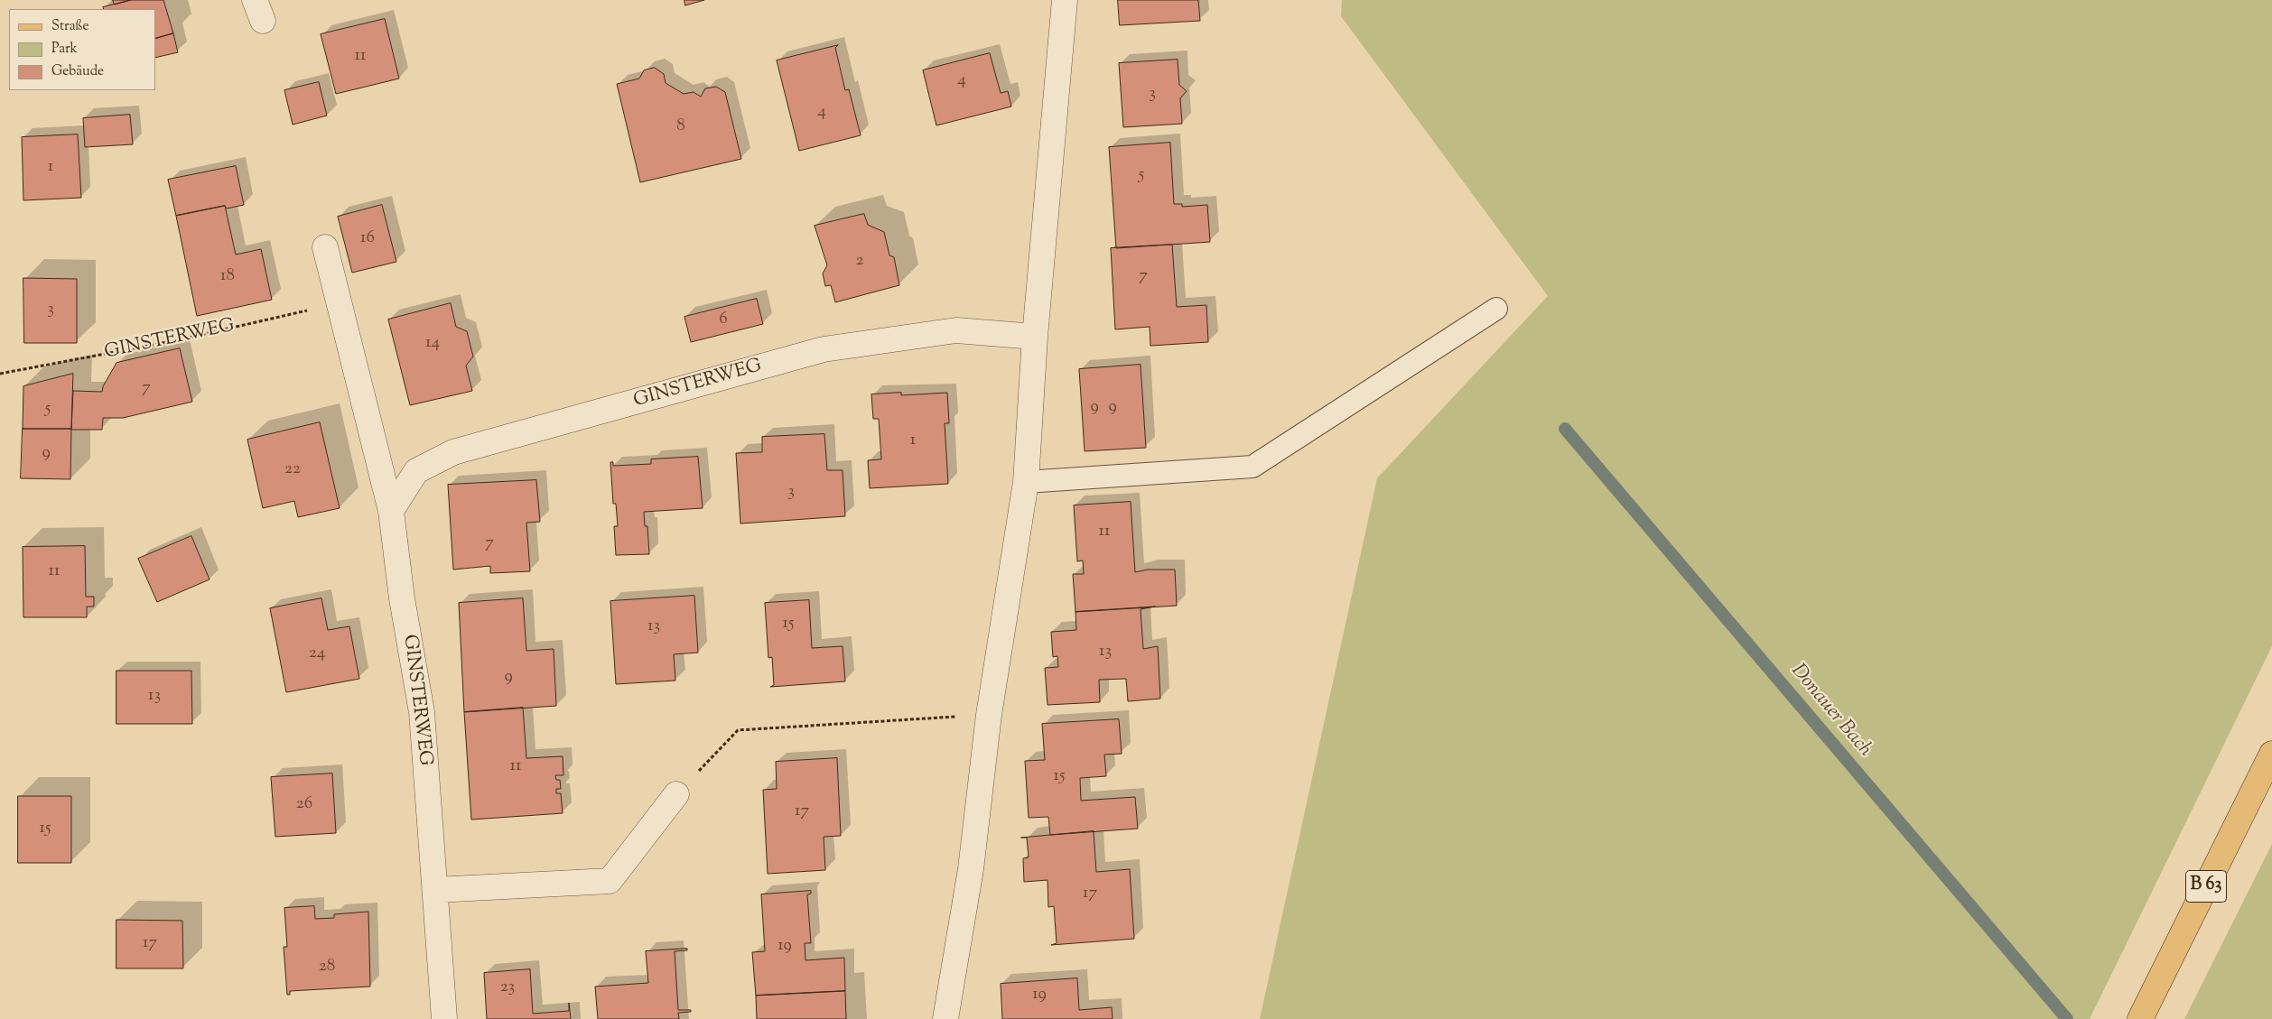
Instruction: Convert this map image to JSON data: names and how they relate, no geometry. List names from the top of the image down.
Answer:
{
  "streets": {
    "main road": ["B 63"],
    "street": ["GINSTERWEG"]
  },
  "water": ["Donauer Bach"],
  "house_numbers": [
    "11",
    "4",
    "3",
    "4",
    "8",
    "1",
    "5",
    "16",
    "2",
    "18",
    "7",
    "3",
    "6",
    "14",
    "7",
    "9",
    "9",
    "5",
    "1",
    "9",
    "22",
    "3",
    "11",
    "7",
    "11",
    "15",
    "13",
    "13",
    "24",
    "9",
    "13",
    "11",
    "15",
    "26",
    "17",
    "15",
    "17",
    "17",
    "19",
    "28",
    "23",
    "19"
  ],
  "legend": ["Straße", "Park", "Gebäude"]
}
